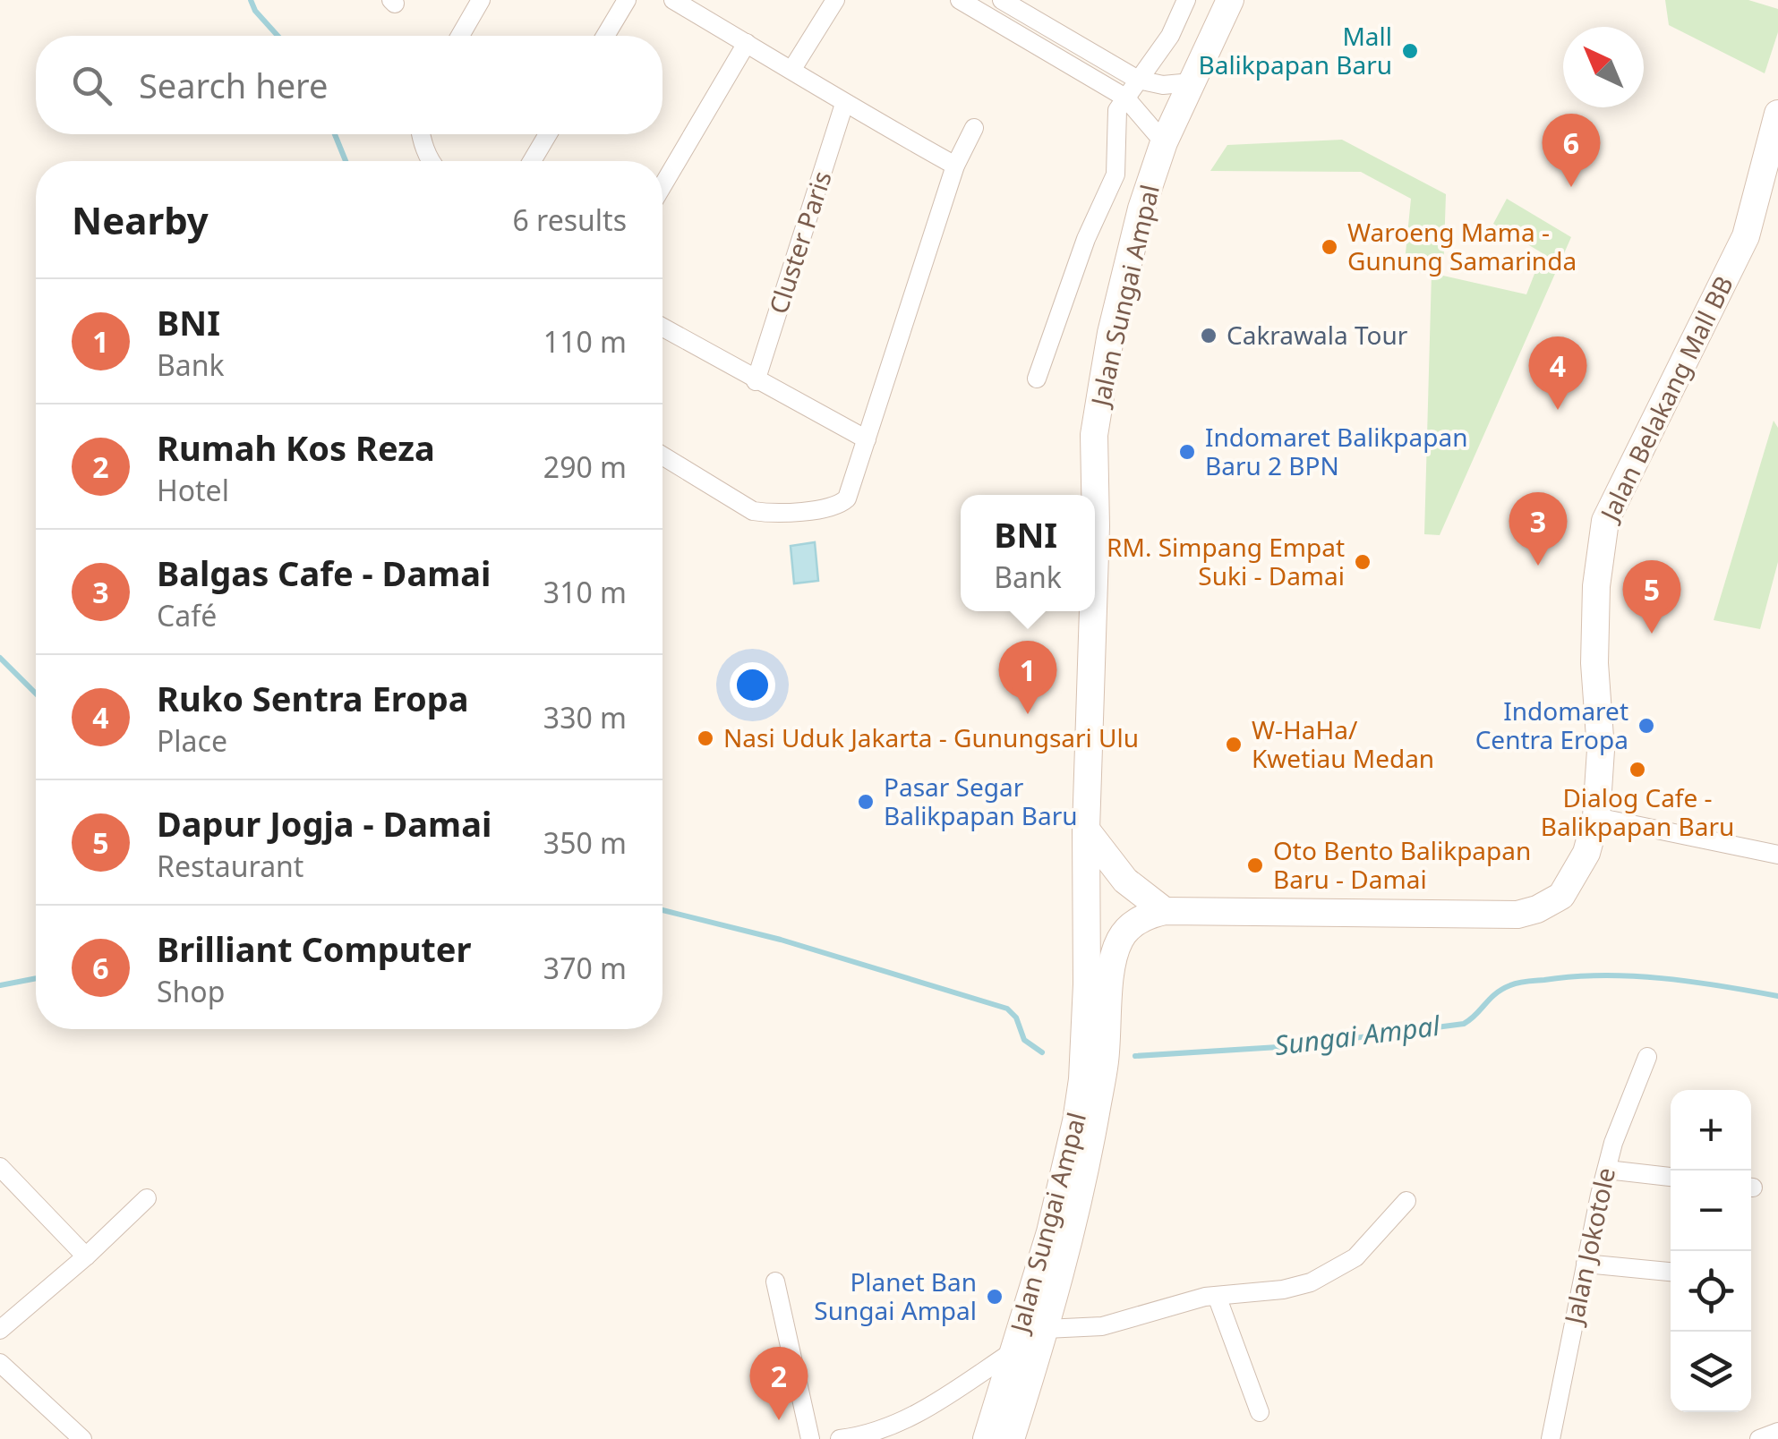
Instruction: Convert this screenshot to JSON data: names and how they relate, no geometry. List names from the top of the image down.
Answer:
{
  "streets": {
    "main road": ["Jalan Sungai Ampal", "Jalan Belakang Mall BB"],
    "street": ["Cluster Paris", "Jalan Jokotole"]
  },
  "crossings": [
    ["Jalan Sungai Ampal", "Jalan Belakang Mall BB"]
  ],
  "water": ["Sungai Ampal"],
  "places": [
    "Mall Balikpapan Baru",
    "Waroeng Mama - Gunung Samarinda",
    "Cakrawala Tour",
    "Indomaret Balikpapan Baru 2 BPN",
    "RM. Simpang Empat Suki - Damai",
    "Indomaret Centra Eropa",
    "Nasi Uduk Jakarta - Gunungsari Ulu",
    "W-HaHa/ Kwetiau Medan",
    "Dialog Cafe - Balikpapan Baru",
    "Pasar Segar Balikpapan Baru",
    "Oto Bento Balikpapan Baru - Damai",
    "Planet Ban Sungai Ampal"
  ],
  "north": "top left",
  "page": {
    "search": "Search here",
    "pins": [
      "6",
      "4",
      "3",
      "5",
      "1",
      "2"
    ],
    "heading": ["Nearby", "6 results"],
    "list": [
      {
        "mark": "1",
        "name": "BNI",
        "note": "Bank",
        "value": "110 m"
      },
      {
        "mark": "2",
        "name": "Rumah Kos Reza",
        "note": "Hotel",
        "value": "290 m"
      },
      {
        "mark": "3",
        "name": "Balgas Cafe - Damai",
        "note": "Café",
        "value": "310 m"
      },
      {
        "mark": "4",
        "name": "Ruko Sentra Eropa",
        "note": "Place",
        "value": "330 m"
      },
      {
        "mark": "5",
        "name": "Dapur Jogja - Damai",
        "note": "Restaurant",
        "value": "350 m"
      },
      {
        "mark": "6",
        "name": "Brilliant Computer",
        "note": "Shop",
        "value": "370 m"
      }
    ],
    "popup": ["BNI", "Bank"],
    "map_buttons": ["+", "−"]
  }
}
